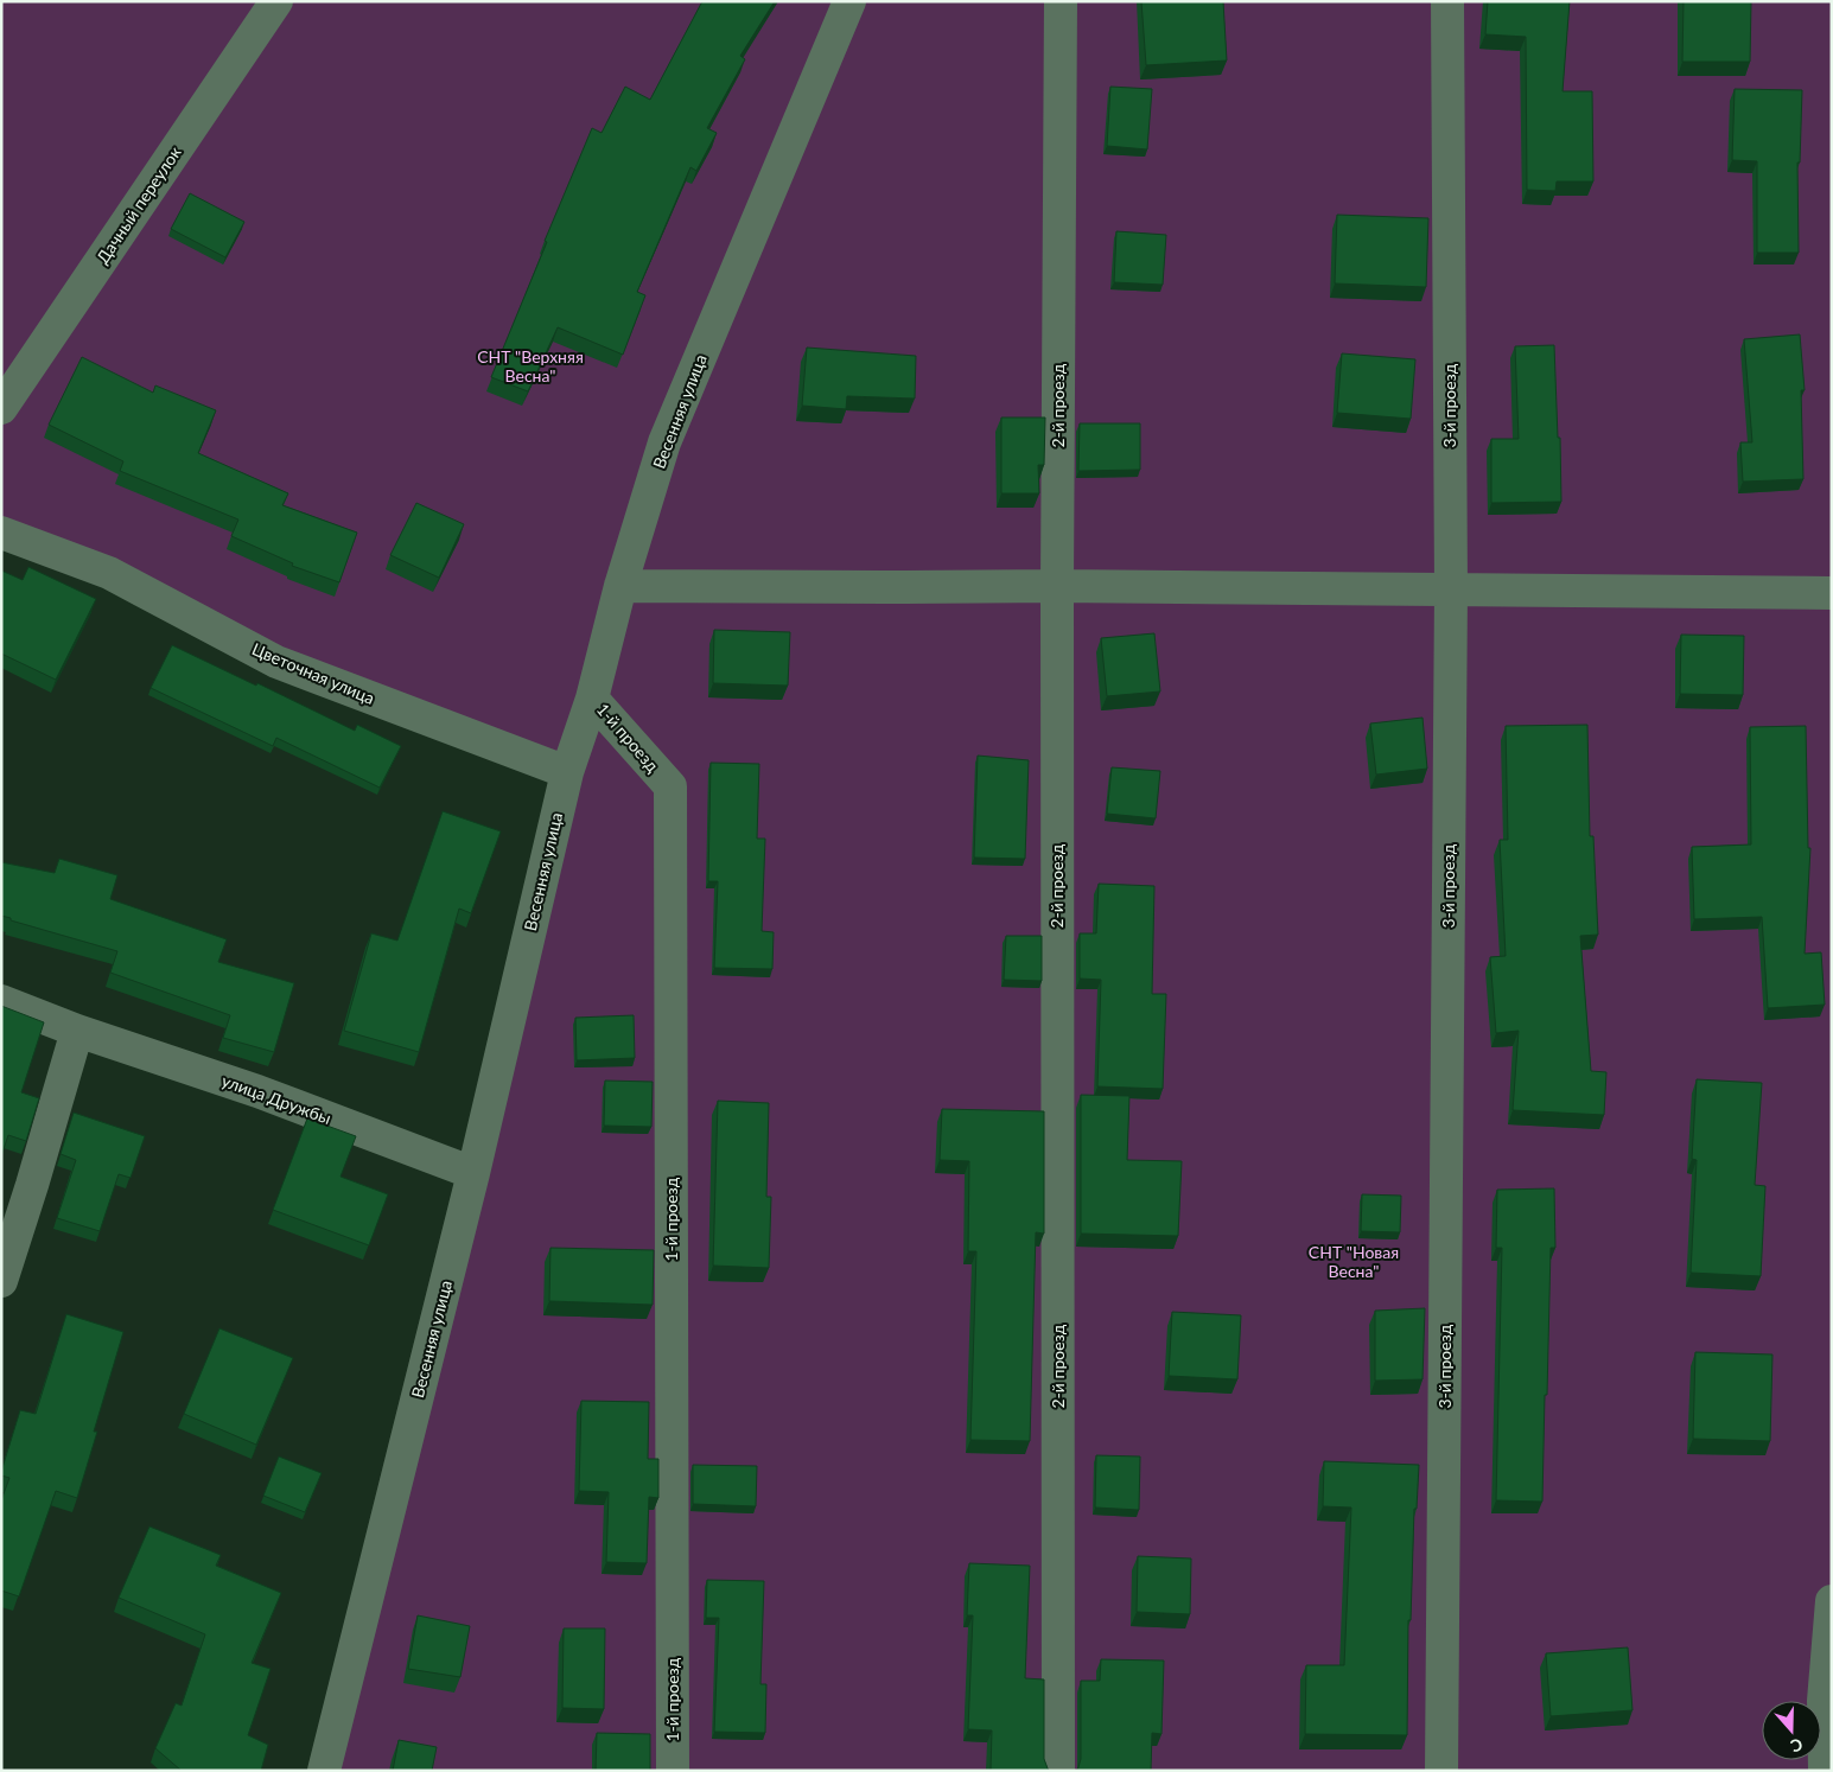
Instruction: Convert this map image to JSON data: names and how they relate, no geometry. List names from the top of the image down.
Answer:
{
  "streets": {
    "street": [
      "Дачный переулок",
      "2-й проезд",
      "3-й проезд",
      "Весенняя улица",
      "Цветочная улица",
      "1-й проезд",
      "улица Дружбы"
    ]
  },
  "crossings": [
    ["Весенняя улица", "Цветочная улица"],
    ["Весенняя улица", "1-й проезд"],
    ["Весенняя улица", "улица Дружбы"]
  ],
  "parks": ["СНТ \"Верхняя Весна\"", "СНТ \"Новая Весна\""],
  "north": "bottom"
}
